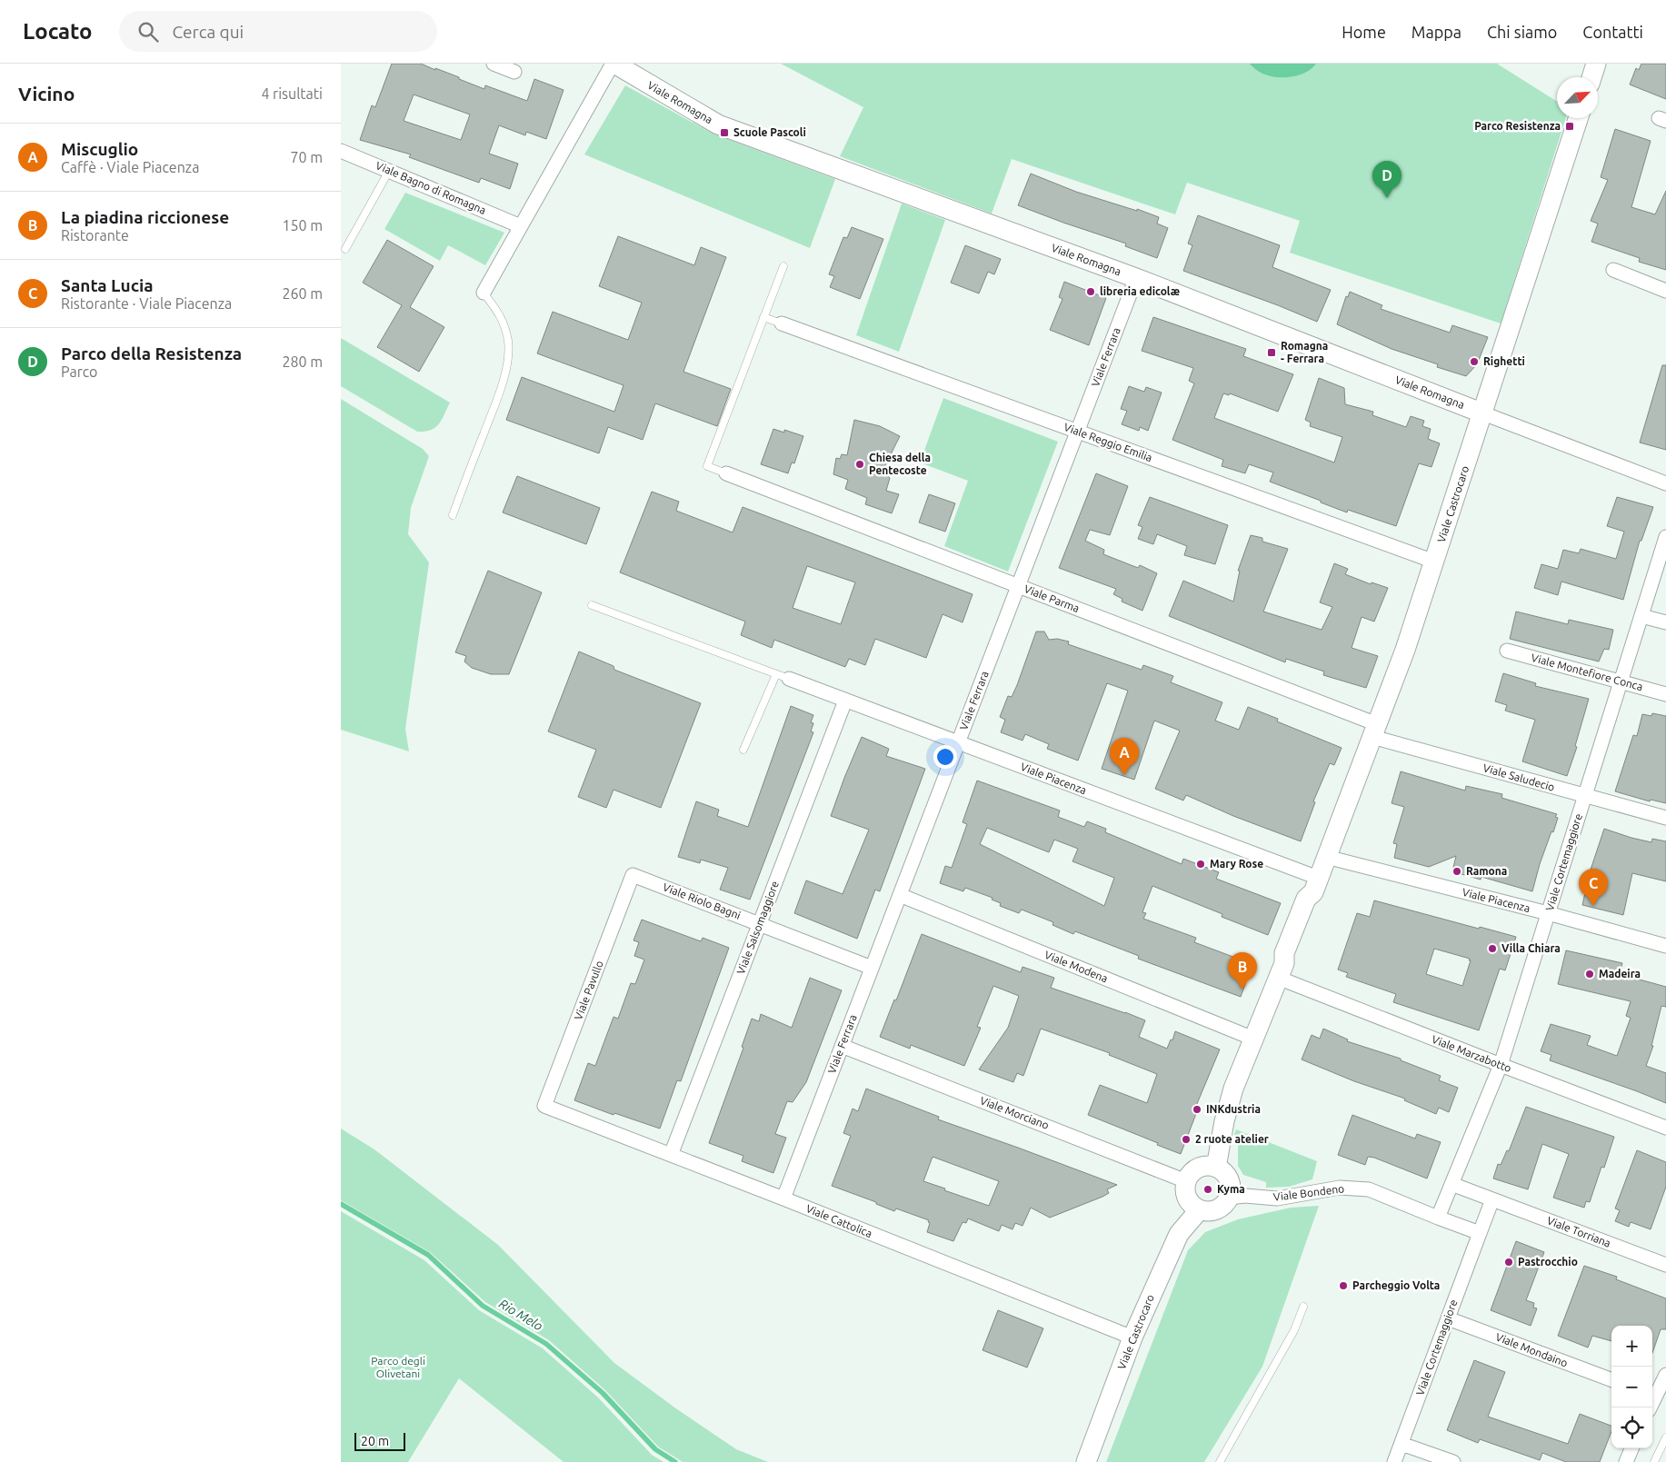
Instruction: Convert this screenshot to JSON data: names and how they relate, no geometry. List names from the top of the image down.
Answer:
{
  "streets": {
    "street": [
      "Viale Romagna",
      "Viale Bagno di Romagna",
      "Viale Ferrara",
      "Viale Reggio Emilia",
      "Viale Castrocaro",
      "Viale Parma",
      "Viale Montefiore Conca",
      "Viale Saludecio",
      "Viale Piacenza",
      "Viale Cortemaggiore",
      "Viale Riolo Bagni",
      "Viale Salsomaggiore",
      "Viale Modena",
      "Viale Pavullo",
      "Viale Marzabotto",
      "Viale Morciano",
      "Viale Bondeno",
      "Viale Cattolica",
      "Viale Torriana",
      "Viale Mondaino"
    ]
  },
  "crossings": [
    ["Viale Romagna", "Viale Ferrara"],
    ["Viale Romagna", "Viale Castrocaro"],
    ["Viale Ferrara", "Viale Reggio Emilia"],
    ["Viale Ferrara", "Viale Parma"],
    ["Viale Ferrara", "Viale Piacenza"],
    ["Viale Ferrara", "Viale Riolo Bagni"],
    ["Viale Ferrara", "Viale Modena"],
    ["Viale Ferrara", "Viale Morciano"],
    ["Viale Ferrara", "Viale Cattolica"],
    ["Viale Reggio Emilia", "Viale Castrocaro"],
    ["Viale Castrocaro", "Viale Parma"],
    ["Viale Castrocaro", "Viale Saludecio"],
    ["Viale Castrocaro", "Viale Piacenza"],
    ["Viale Castrocaro", "Viale Modena"],
    ["Viale Castrocaro", "Viale Marzabotto"],
    ["Viale Castrocaro", "Viale Morciano"],
    ["Viale Castrocaro", "Viale Bondeno"],
    ["Viale Castrocaro", "Viale Cattolica"],
    ["Viale Parma", "Viale Saludecio"],
    ["Viale Montefiore Conca", "Viale Cortemaggiore"],
    ["Viale Saludecio", "Viale Cortemaggiore"],
    ["Viale Piacenza", "Viale Cortemaggiore"],
    ["Viale Piacenza", "Viale Salsomaggiore"],
    ["Viale Cortemaggiore", "Viale Marzabotto"],
    ["Viale Cortemaggiore", "Viale Bondeno"],
    ["Viale Cortemaggiore", "Viale Torriana"],
    ["Viale Cortemaggiore", "Viale Mondaino"],
    ["Viale Riolo Bagni", "Viale Salsomaggiore"],
    ["Viale Riolo Bagni", "Viale Pavullo"],
    ["Viale Salsomaggiore", "Viale Cattolica"],
    ["Viale Pavullo", "Viale Cattolica"],
    ["Viale Morciano", "Viale Bondeno"]
  ],
  "water": ["Rio Melo"],
  "parks": ["Parco degli Olivetani"],
  "places": {
    "transit": ["Parco Resistenza", "Scuole Pascoli", "Romagna - Ferrara"],
    "other": [
      "libreria edicolæ",
      "Righetti",
      "Chiesa della Pentecoste",
      "Mary Rose",
      "Ramona",
      "Villa Chiara",
      "Madeira",
      "INKdustria",
      "2 ruote atelier",
      "Kyma",
      "Pastrocchio",
      "Parcheggio Volta"
    ]
  },
  "scale_bar": "20 m",
  "north": "top right",
  "page": {
    "header": "Locato",
    "search": "Cerca qui",
    "nav": [
      "Home",
      "Mappa",
      "Chi siamo",
      "Contatti"
    ],
    "heading": ["Vicino", "4 risultati"],
    "list": [
      {
        "mark": "A",
        "name": "Miscuglio",
        "note": "Caffè · Viale Piacenza",
        "value": "70 m"
      },
      {
        "mark": "B",
        "name": "La piadina riccionese",
        "note": "Ristorante",
        "value": "150 m"
      },
      {
        "mark": "C",
        "name": "Santa Lucia",
        "note": "Ristorante · Viale Piacenza",
        "value": "260 m"
      },
      {
        "mark": "D",
        "name": "Parco della Resistenza",
        "note": "Parco",
        "value": "280 m"
      }
    ],
    "pins": [
      "D",
      "A",
      "C",
      "B"
    ],
    "map_buttons": ["+", "−"],
    "scale": "20 m"
  }
}
